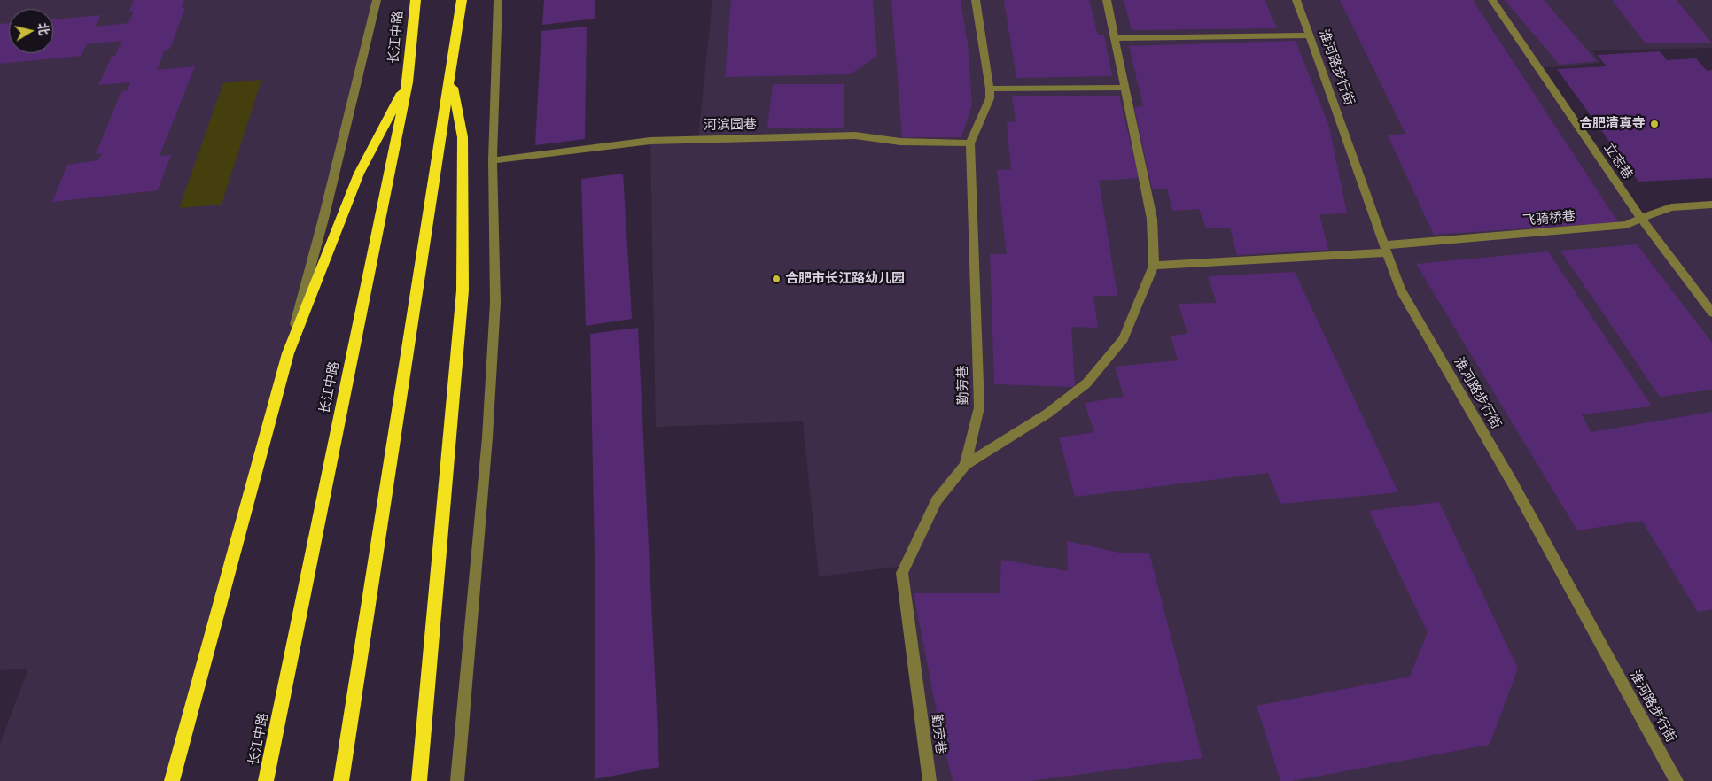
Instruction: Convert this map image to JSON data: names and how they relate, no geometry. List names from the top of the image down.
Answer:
{
  "streets": {
    "highway": ["长江中路"],
    "street": [
      "淮河路步行街",
      "河滨园巷",
      "立志巷",
      "飞骑桥巷",
      "勤劳巷"
    ]
  },
  "crossings": [
    ["淮河路步行街", "飞骑桥巷"],
    ["河滨园巷", "勤劳巷"],
    ["立志巷", "飞骑桥巷"]
  ],
  "places": ["合肥清真寺", "合肥市长江路幼儿园"],
  "north": "right"
}
